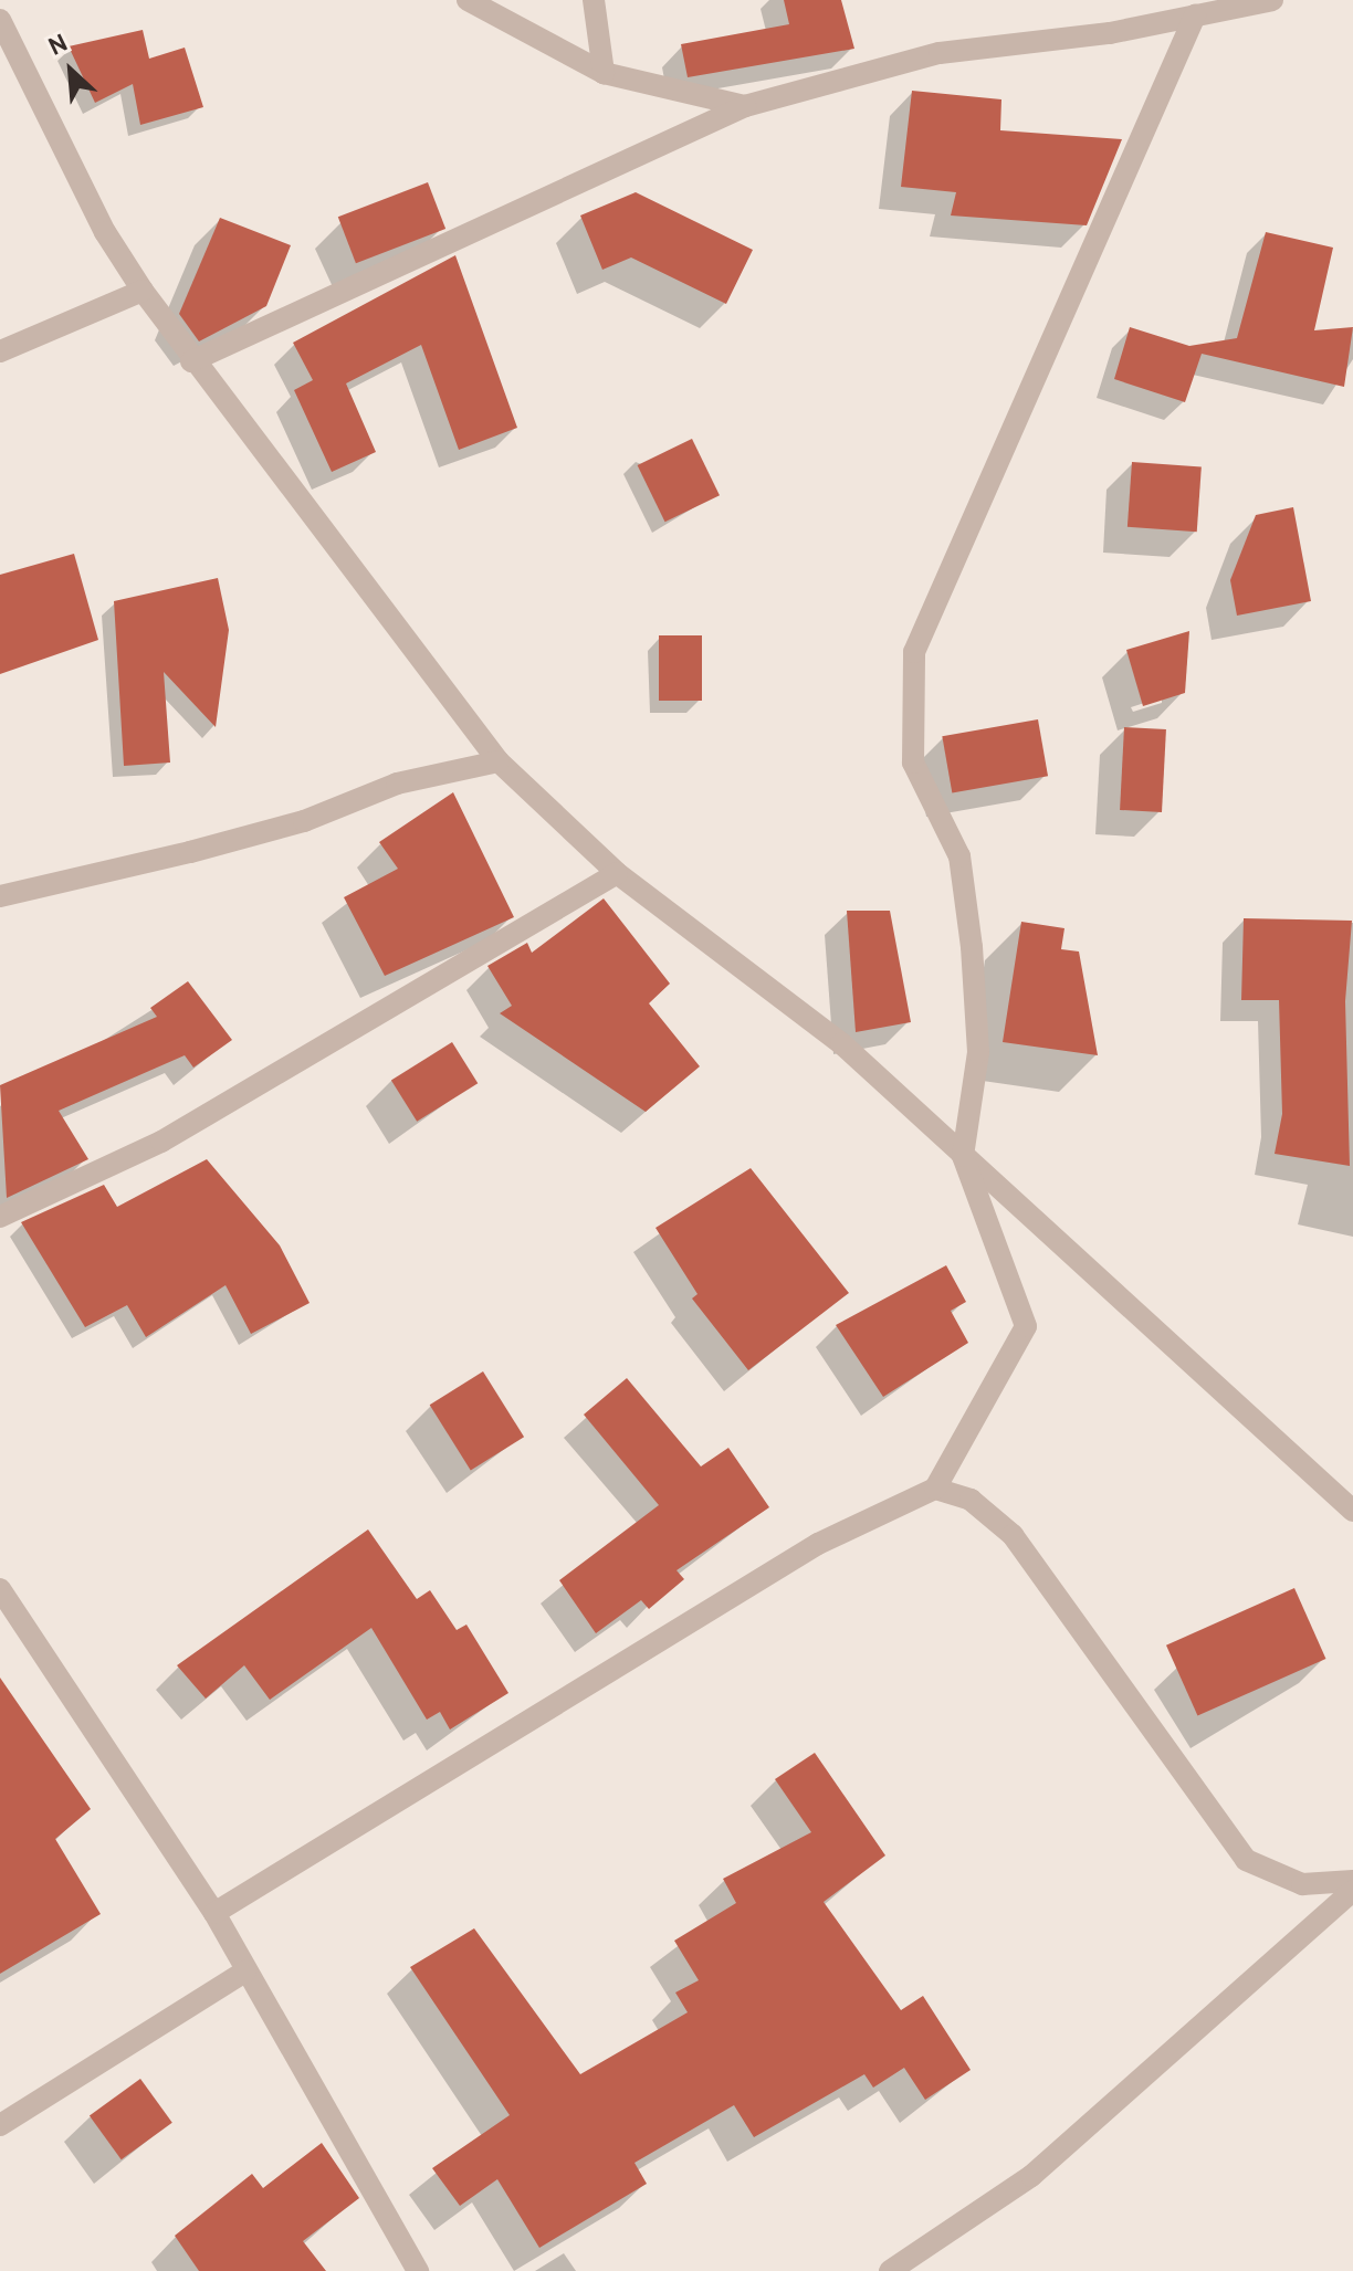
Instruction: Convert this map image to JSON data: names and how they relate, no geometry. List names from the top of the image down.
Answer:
{
  "north": "top left"
}
